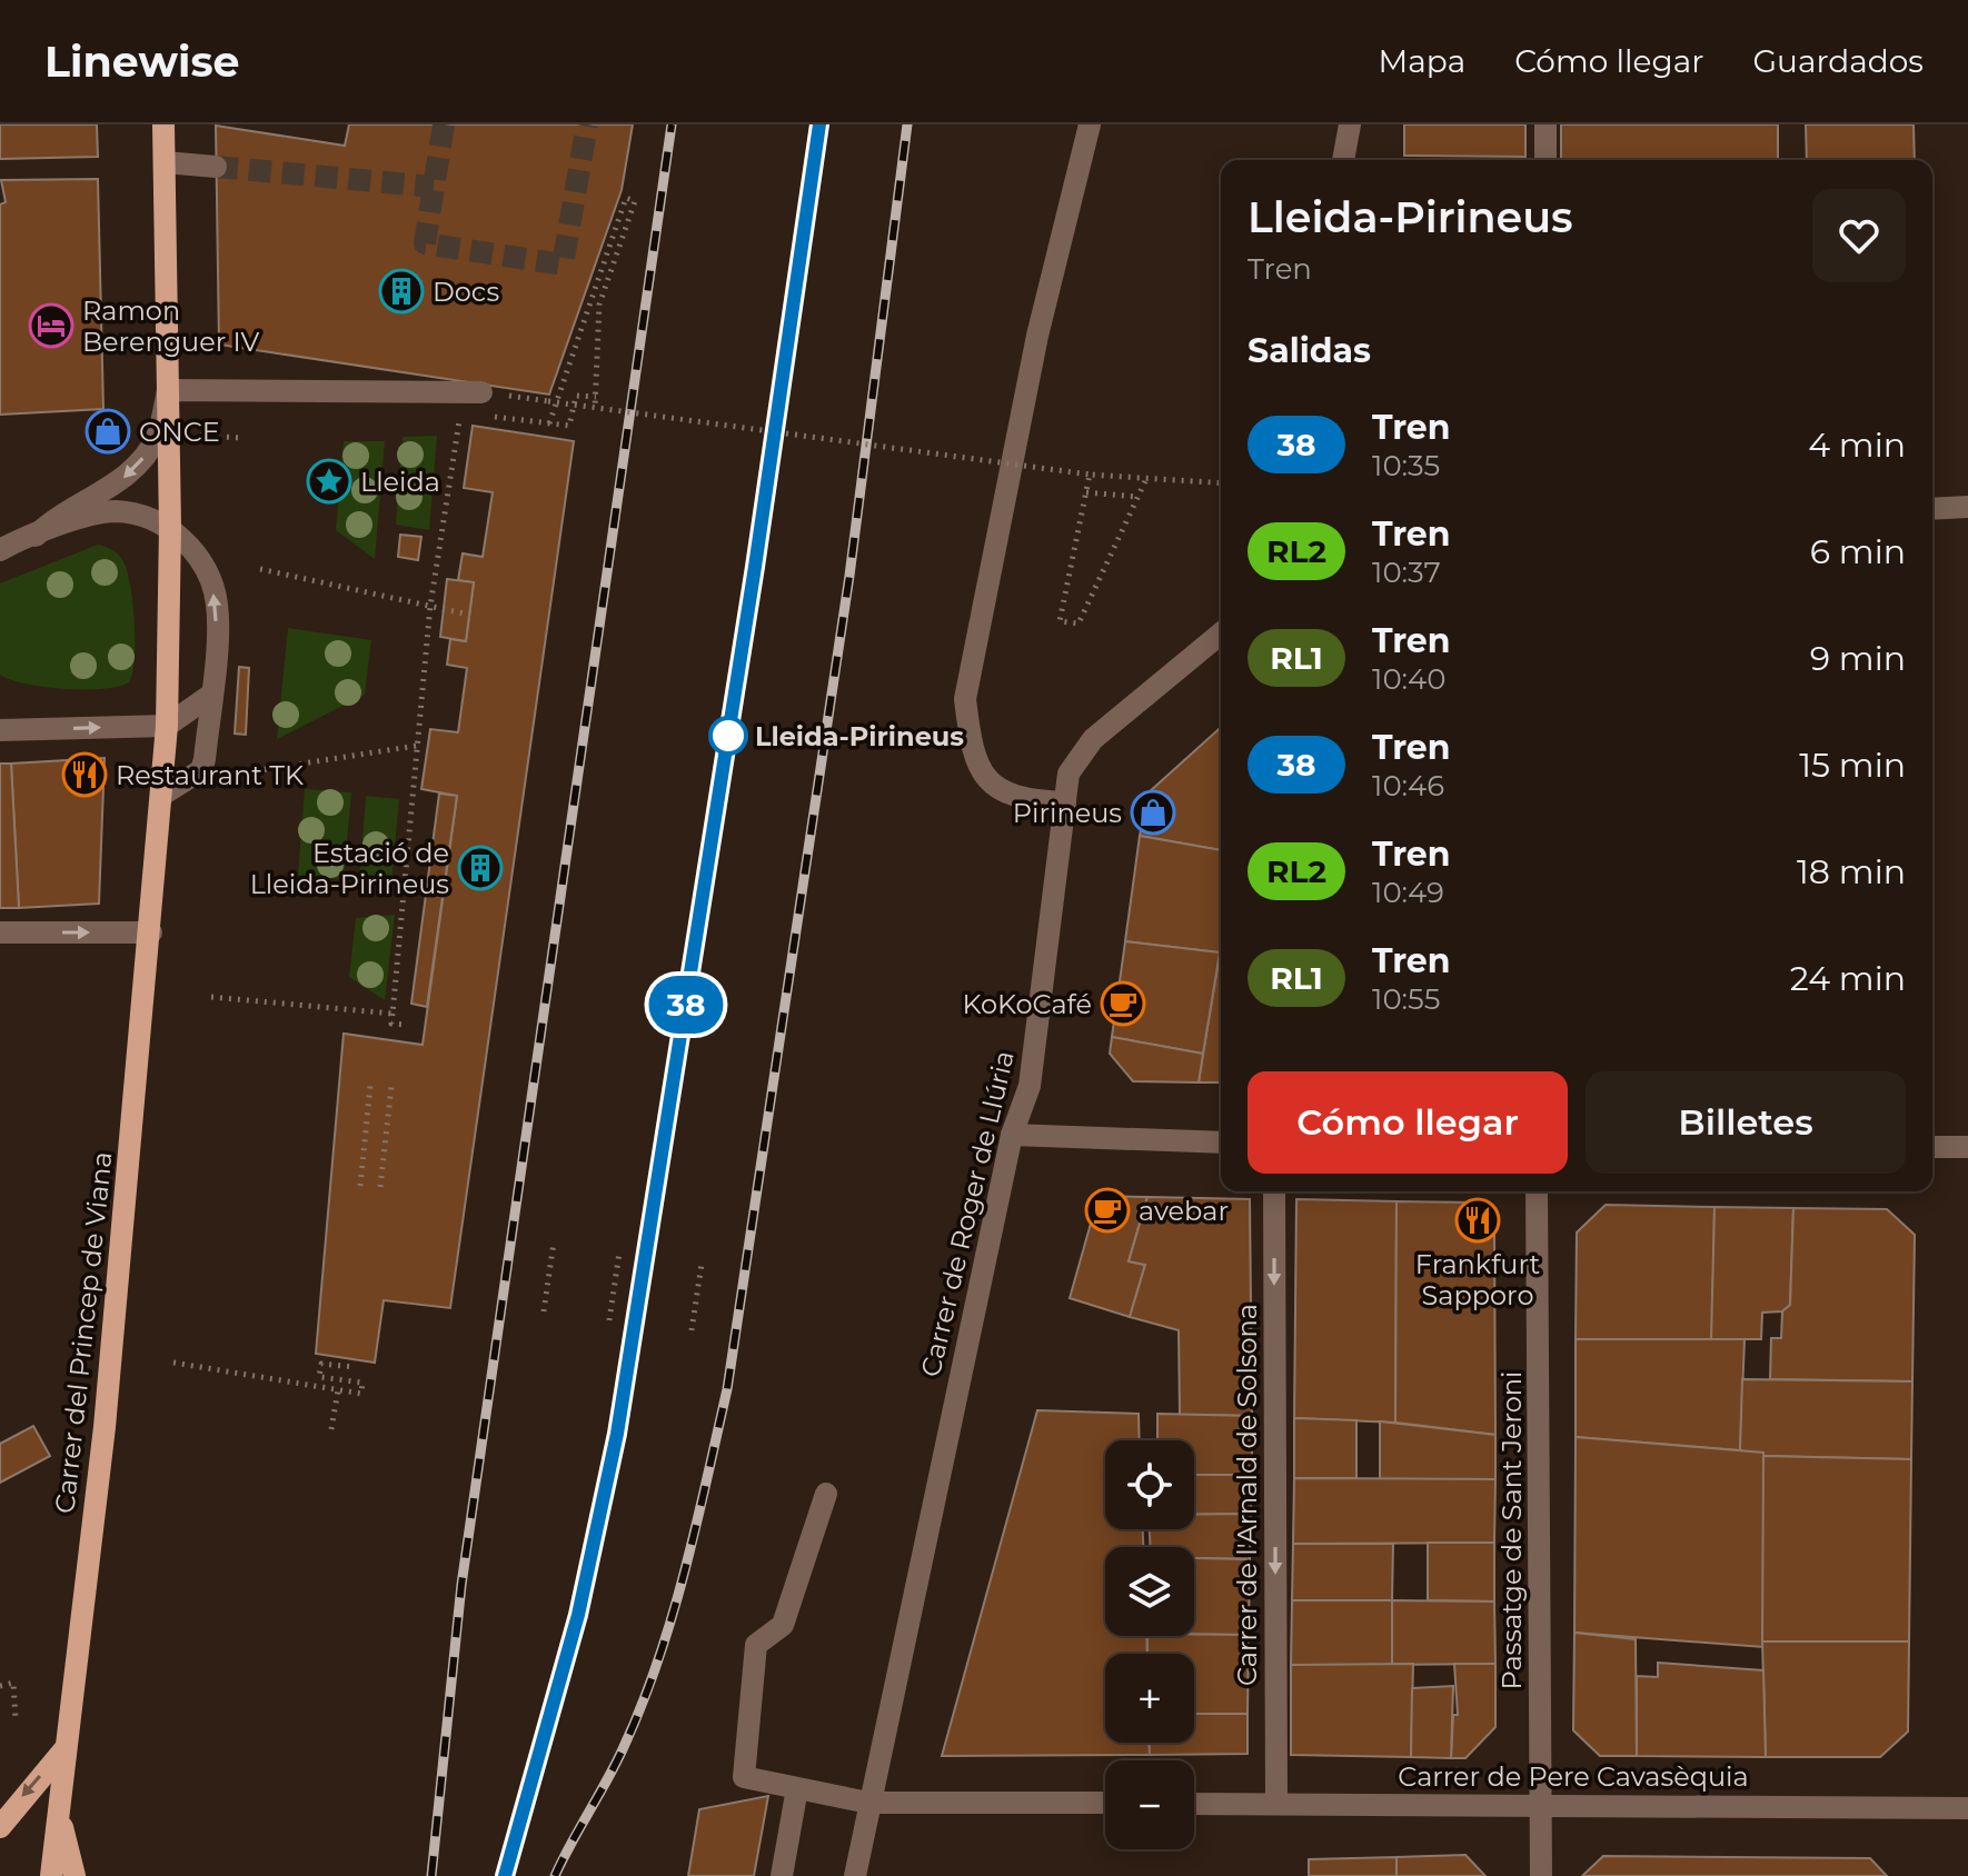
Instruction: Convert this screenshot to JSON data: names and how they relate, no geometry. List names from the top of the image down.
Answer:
{
  "streets": {
    "main road": ["Carrer del Princep de Viana"],
    "street": [
      "Carrer de Roger de Llúria",
      "Carrer de l'Arnald de Solsona",
      "Passatge de Sant Jeroni",
      "Carrer de Pere Cavasèquia"
    ]
  },
  "crossings": [
    ["Carrer de l'Arnald de Solsona", "Carrer de Pere Cavasèquia"],
    ["Passatge de Sant Jeroni", "Carrer de Pere Cavasèquia"]
  ],
  "one_way": ["Carrer de l'Arnald de Solsona"],
  "places": {
    "building": ["Docs", "Estació de Lleida-Pirineus"],
    "hotel": ["Ramon Berenguer IV"],
    "shop": ["ONCE", "Pirineus"],
    "place": ["Lleida"],
    "other": ["Lleida-Pirineus"],
    "restaurant": ["Restaurant TK", "Frankfurt Sapporo"],
    "cafe": ["KoKoCafé", "avebar"]
  },
  "page": {
    "header": "Linewise",
    "nav": ["Mapa", "Cómo llegar", "Guardados"],
    "on_map": "38",
    "heading": [
      ["Lleida-Pirineus", "Tren"],
      "Salidas"
    ],
    "list": [
      {
        "mark": "38",
        "name": "Tren",
        "note": "10:35",
        "value": "4 min"
      },
      {
        "mark": "RL2",
        "name": "Tren",
        "note": "10:37",
        "value": "6 min"
      },
      {
        "mark": "RL1",
        "name": "Tren",
        "note": "10:40",
        "value": "9 min"
      },
      {
        "mark": "38",
        "name": "Tren",
        "note": "10:46",
        "value": "15 min"
      },
      {
        "mark": "RL2",
        "name": "Tren",
        "note": "10:49",
        "value": "18 min"
      },
      {
        "mark": "RL1",
        "name": "Tren",
        "note": "10:55",
        "value": "24 min"
      }
    ],
    "buttons": ["Cómo llegar", "Billetes"],
    "map_buttons": ["+", "−"]
  }
}
